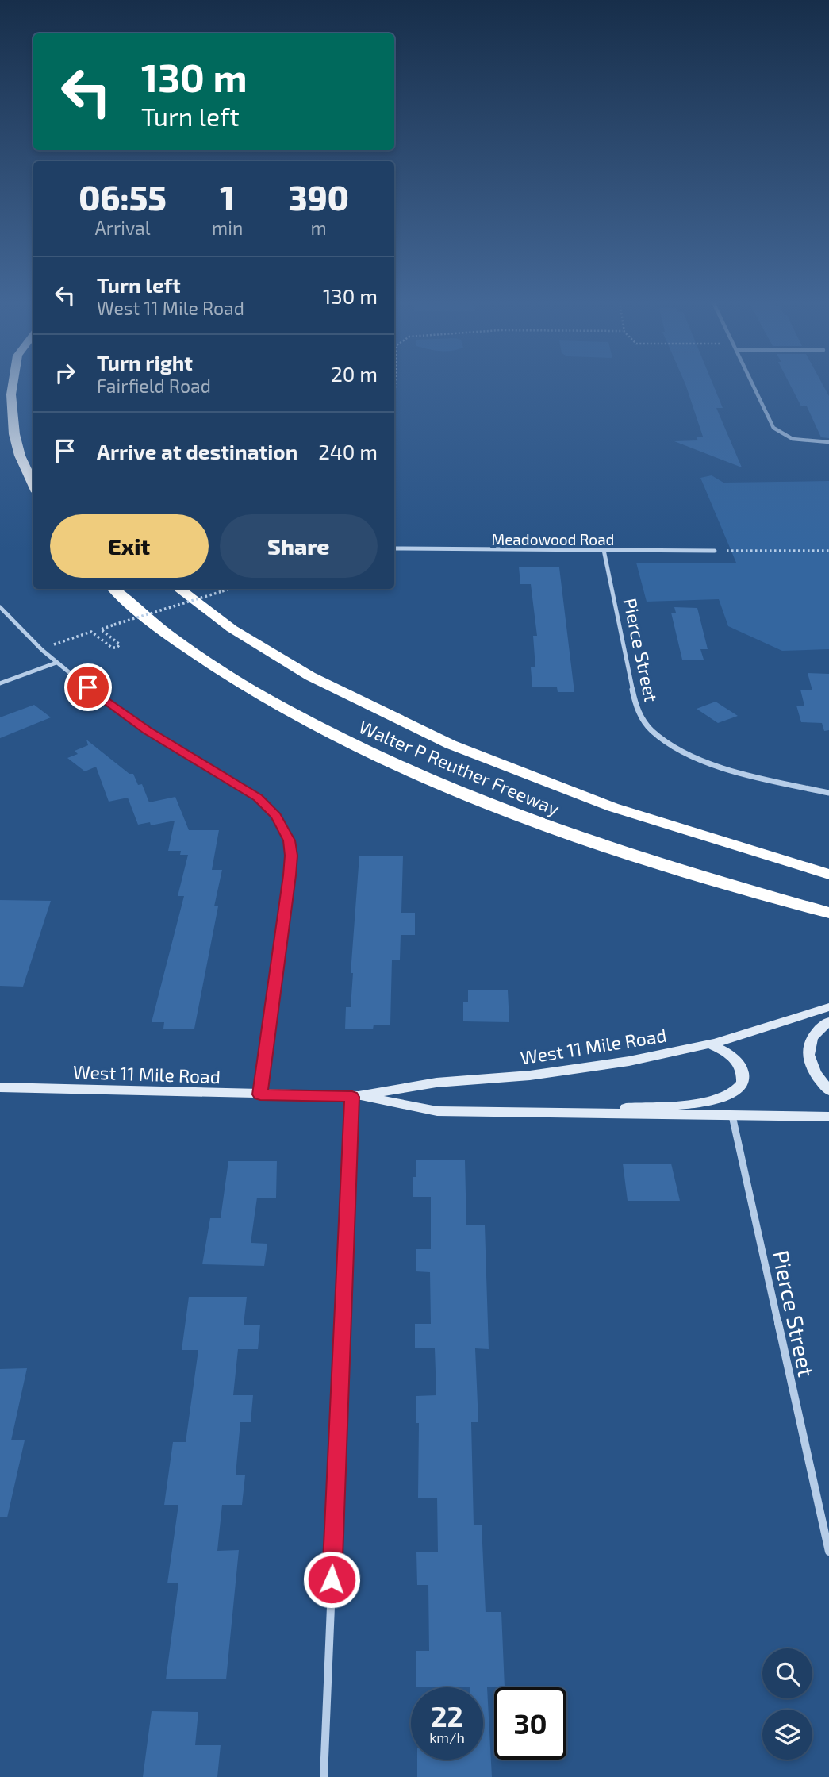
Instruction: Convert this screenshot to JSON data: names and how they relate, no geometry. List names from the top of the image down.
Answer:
{
  "streets": {
    "highway": ["Walter P Reuther Freeway"],
    "main road": ["West 11 Mile Road"],
    "street": ["Meadowood Road", "Pierce Street"]
  },
  "crossings": [
    ["Meadowood Road", "Pierce Street"],
    ["Pierce Street", "West 11 Mile Road"]
  ],
  "page": {
    "turn": ["130 m", "Turn left"],
    "eta": [
      "06:55",
      "Arrival",
      "1",
      "min",
      "390",
      "m"
    ],
    "list": [
      {
        "name": "Turn left",
        "note": "West 11 Mile Road",
        "value": "130 m"
      },
      {
        "name": "Turn right",
        "note": "Fairfield Road",
        "value": "20 m"
      },
      {
        "name": "Arrive at destination",
        "value": "240 m"
      }
    ],
    "buttons": ["Exit", "Share"],
    "speed": "22 km/h",
    "limit": "30"
  }
}
